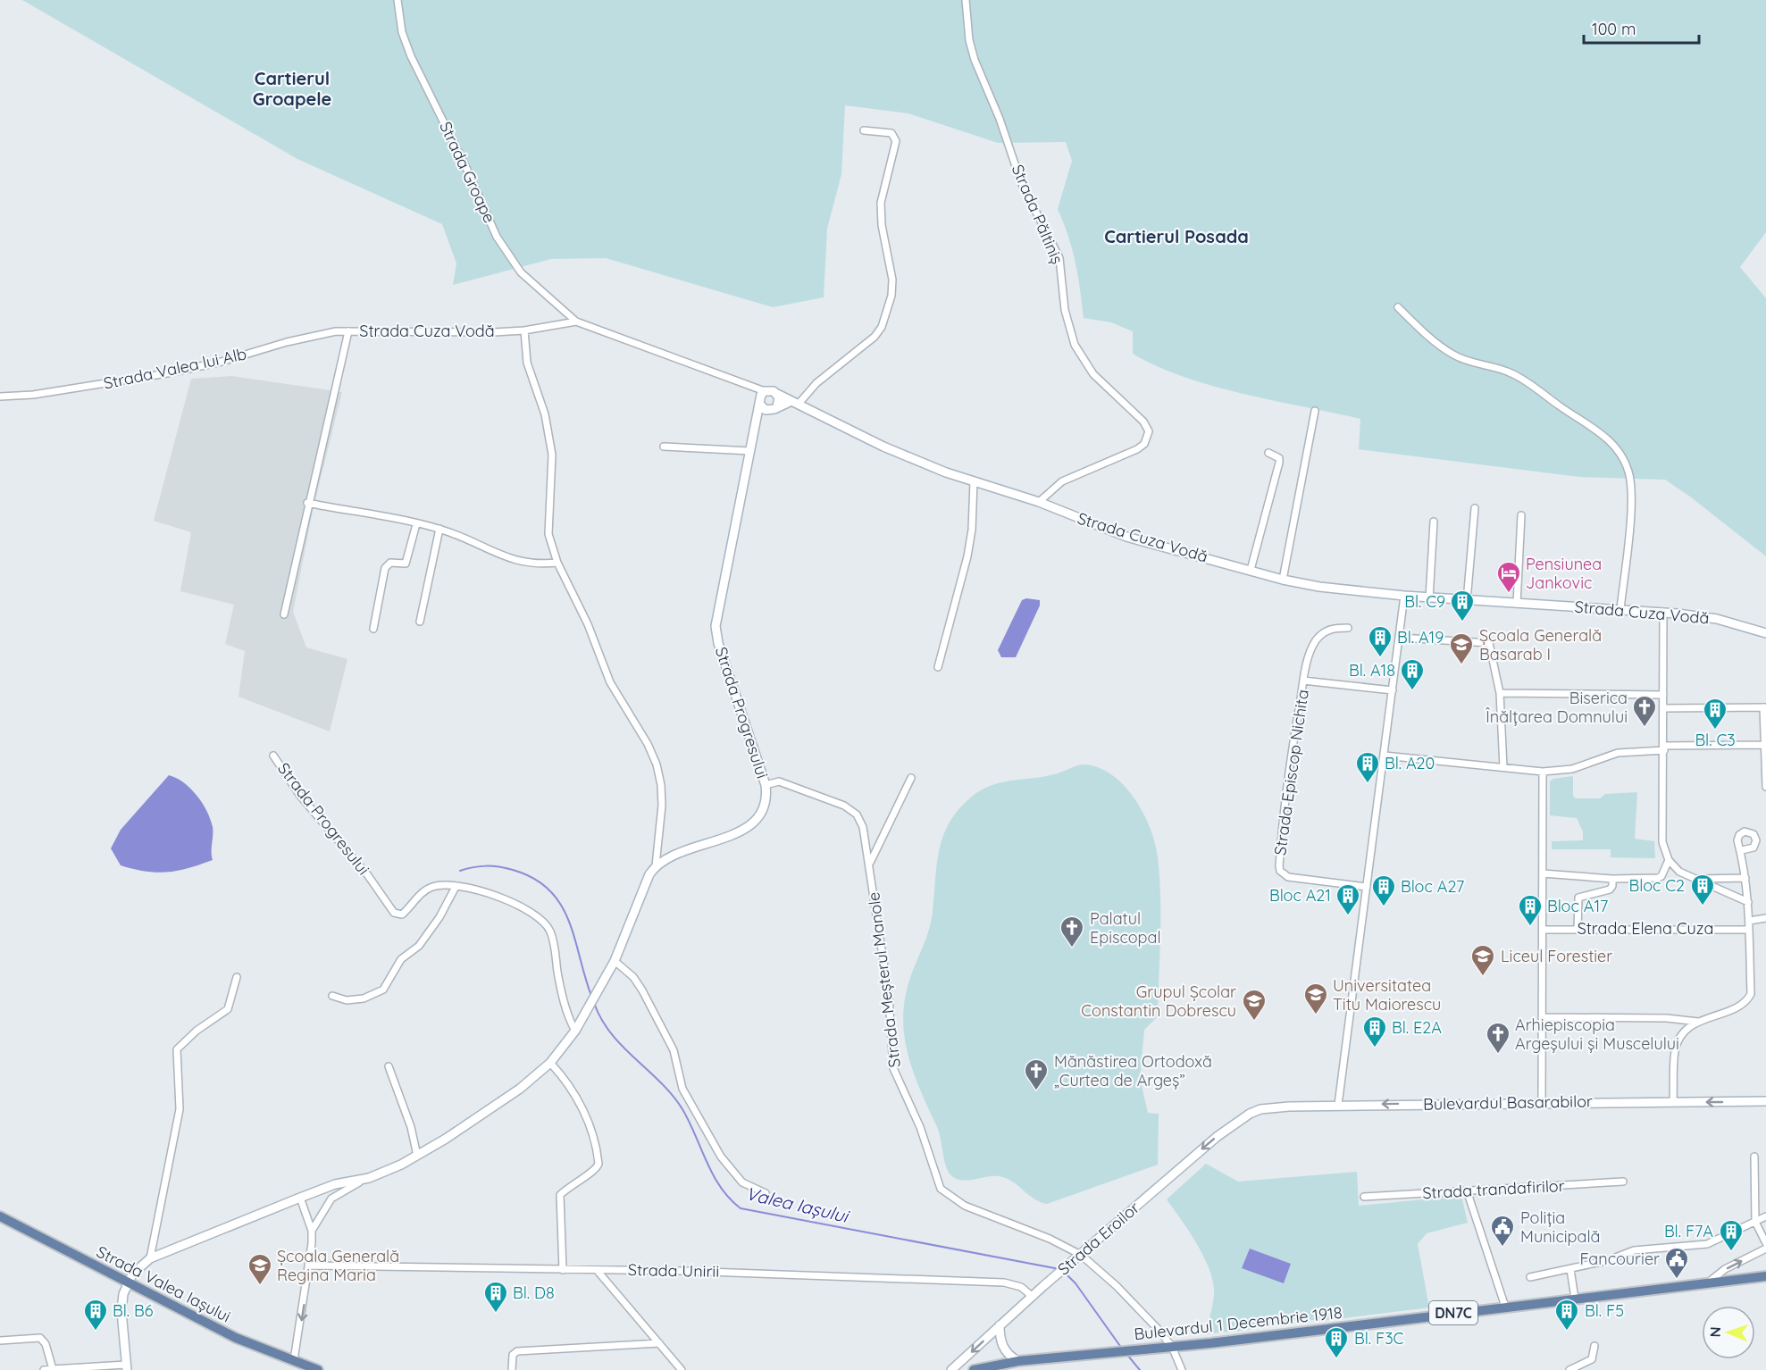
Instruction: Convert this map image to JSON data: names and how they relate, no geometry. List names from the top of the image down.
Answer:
{
  "streets": {
    "main road": ["Strada Valea Iașului", "DN7C", "Bulevardul 1 Decembrie 1918"],
    "street": [
      "Strada Groape",
      "Strada Păltiniș",
      "Strada Cuza Vodă",
      "Strada Valea lui Alb",
      "Strada Progresului",
      "Strada Episcop Nichita",
      "Strada Elena Cuza",
      "Strada Meșterul Manole",
      "Bulevardul Basarabilor",
      "Strada trandafirilor",
      "Strada Eroilor",
      "Strada Unirii"
    ]
  },
  "crossings": [
    ["Strada Groape", "Strada Cuza Vodă"],
    ["Strada Păltiniș", "Strada Cuza Vodă"],
    ["Strada Cuza Vodă", "Strada Valea lui Alb"],
    ["Strada Cuza Vodă", "Strada Progresului"],
    ["Strada Progresului", "Strada Meșterul Manole"],
    ["Strada Meșterul Manole", "Strada Eroilor"],
    ["Strada Meșterul Manole", "Bulevardul 1 Decembrie 1918"],
    ["Bulevardul Basarabilor", "Strada Eroilor"],
    ["Strada Eroilor", "Strada Unirii"]
  ],
  "one_way": ["Bulevardul Basarabilor", "Strada Eroilor"],
  "districts": ["Cartierul Groapele", "Cartierul Posada"],
  "water": ["Valea Iașului"],
  "places": {
    "hotel": ["Pensiunea Jankovic"],
    "building": [
      "Bl. C9",
      "Bl. A19",
      "Bl. A18",
      "Bl. C3",
      "Bl. A20",
      "Bloc C2",
      "Bloc A27",
      "Bloc A21",
      "Bloc A17",
      "Bl. E2A",
      "Bl. F7A",
      "Bl. D8",
      "Bl. B6",
      "Bl. F5",
      "Bl. F3C"
    ],
    "school or university": [
      "Școala Generală Basarab I",
      "Liceul Forestier",
      "Universitatea Titu Maiorescu",
      "Grupul Școlar Constantin Dobrescu",
      "Școala Generală Regina Maria"
    ],
    "church": [
      "Biserica Înălțarea Domnului",
      "Palatul Episcopal",
      "Arhiepiscopia Argeșului și Muscelului",
      "Mănăstirea Ortodoxă „Curtea de Argeș”"
    ],
    "public building": ["Poliția Municipală", "Fancourier"]
  },
  "scale_bar": "100 m",
  "north": "left"
}
